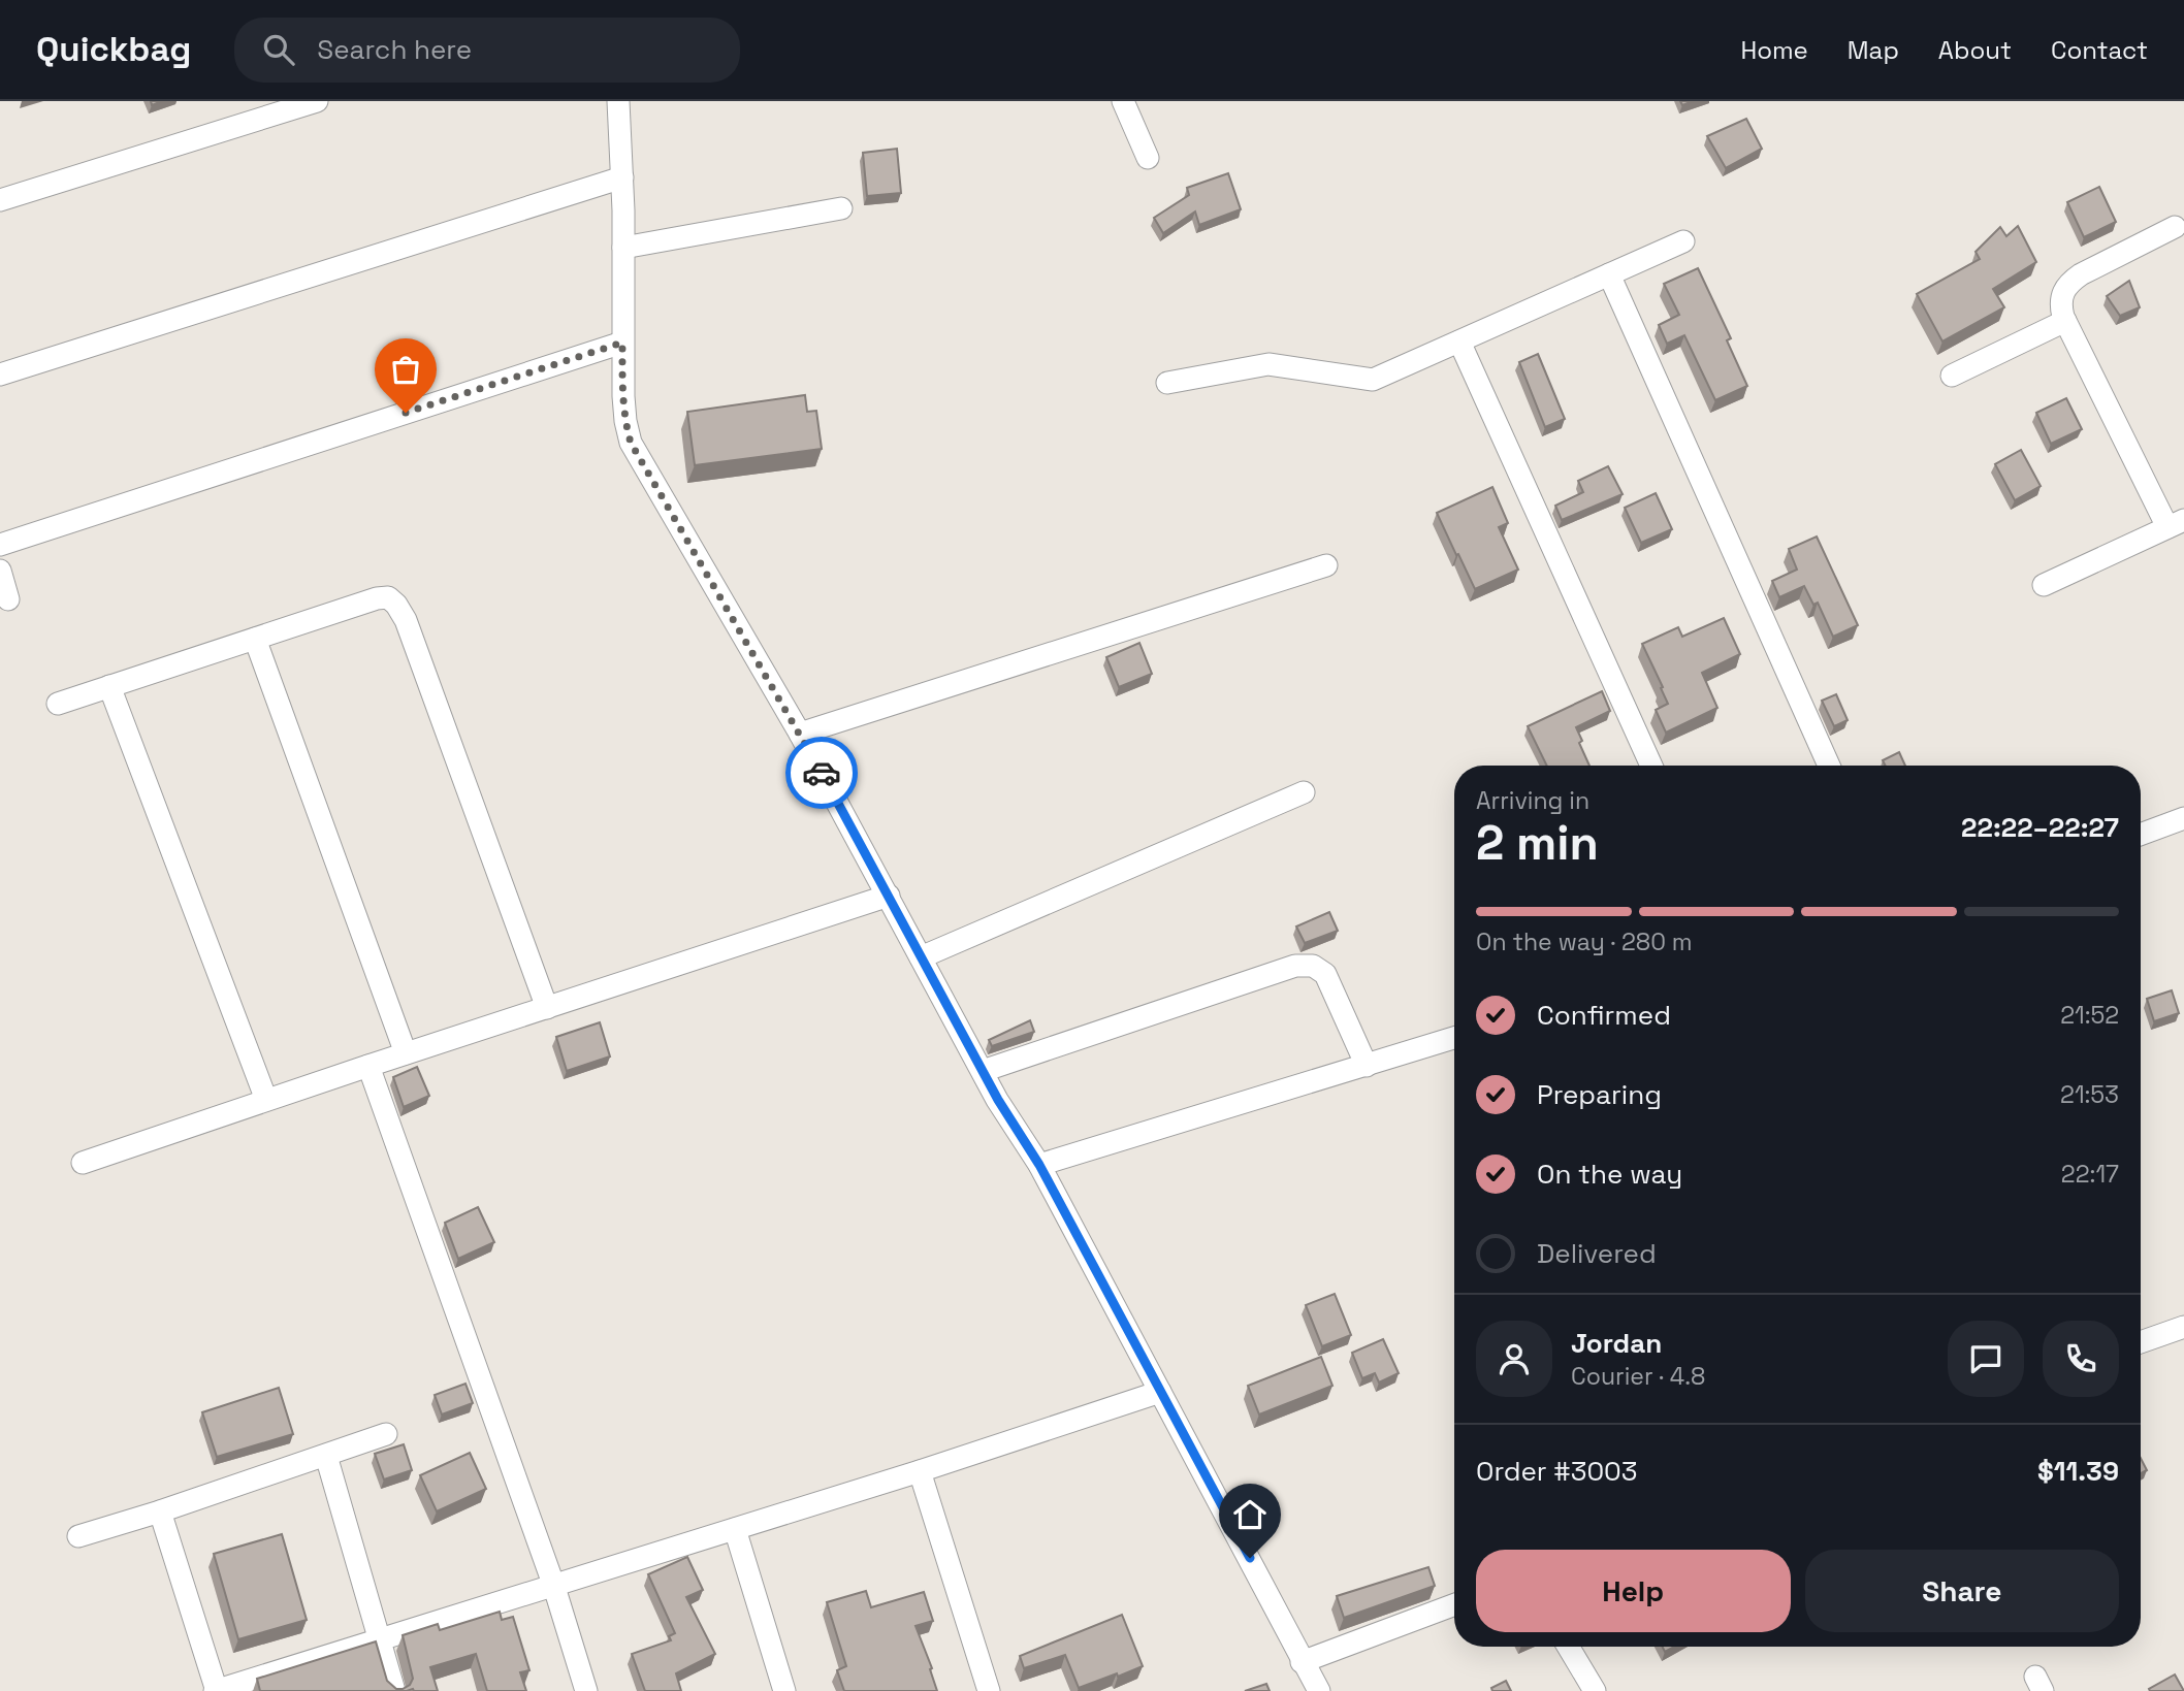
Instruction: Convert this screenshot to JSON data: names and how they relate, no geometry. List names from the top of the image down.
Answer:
{
  "page": {
    "header": "Quickbag",
    "search": "Search here",
    "nav": [
      "Home",
      "Map",
      "About",
      "Contact"
    ],
    "heading": ["2 min", "Arriving in", "22:22–22:27"],
    "panel": [
      "Jordan",
      "Courier · 4.8",
      "Order #3003",
      "$11.39"
    ],
    "bar": "On the way · 280 m",
    "list": [
      ["Confirmed", "21:52"],
      ["Preparing", "21:53"],
      ["On the way", "22:17"],
      "Delivered"
    ],
    "buttons": ["Help", "Share"]
  }
}
